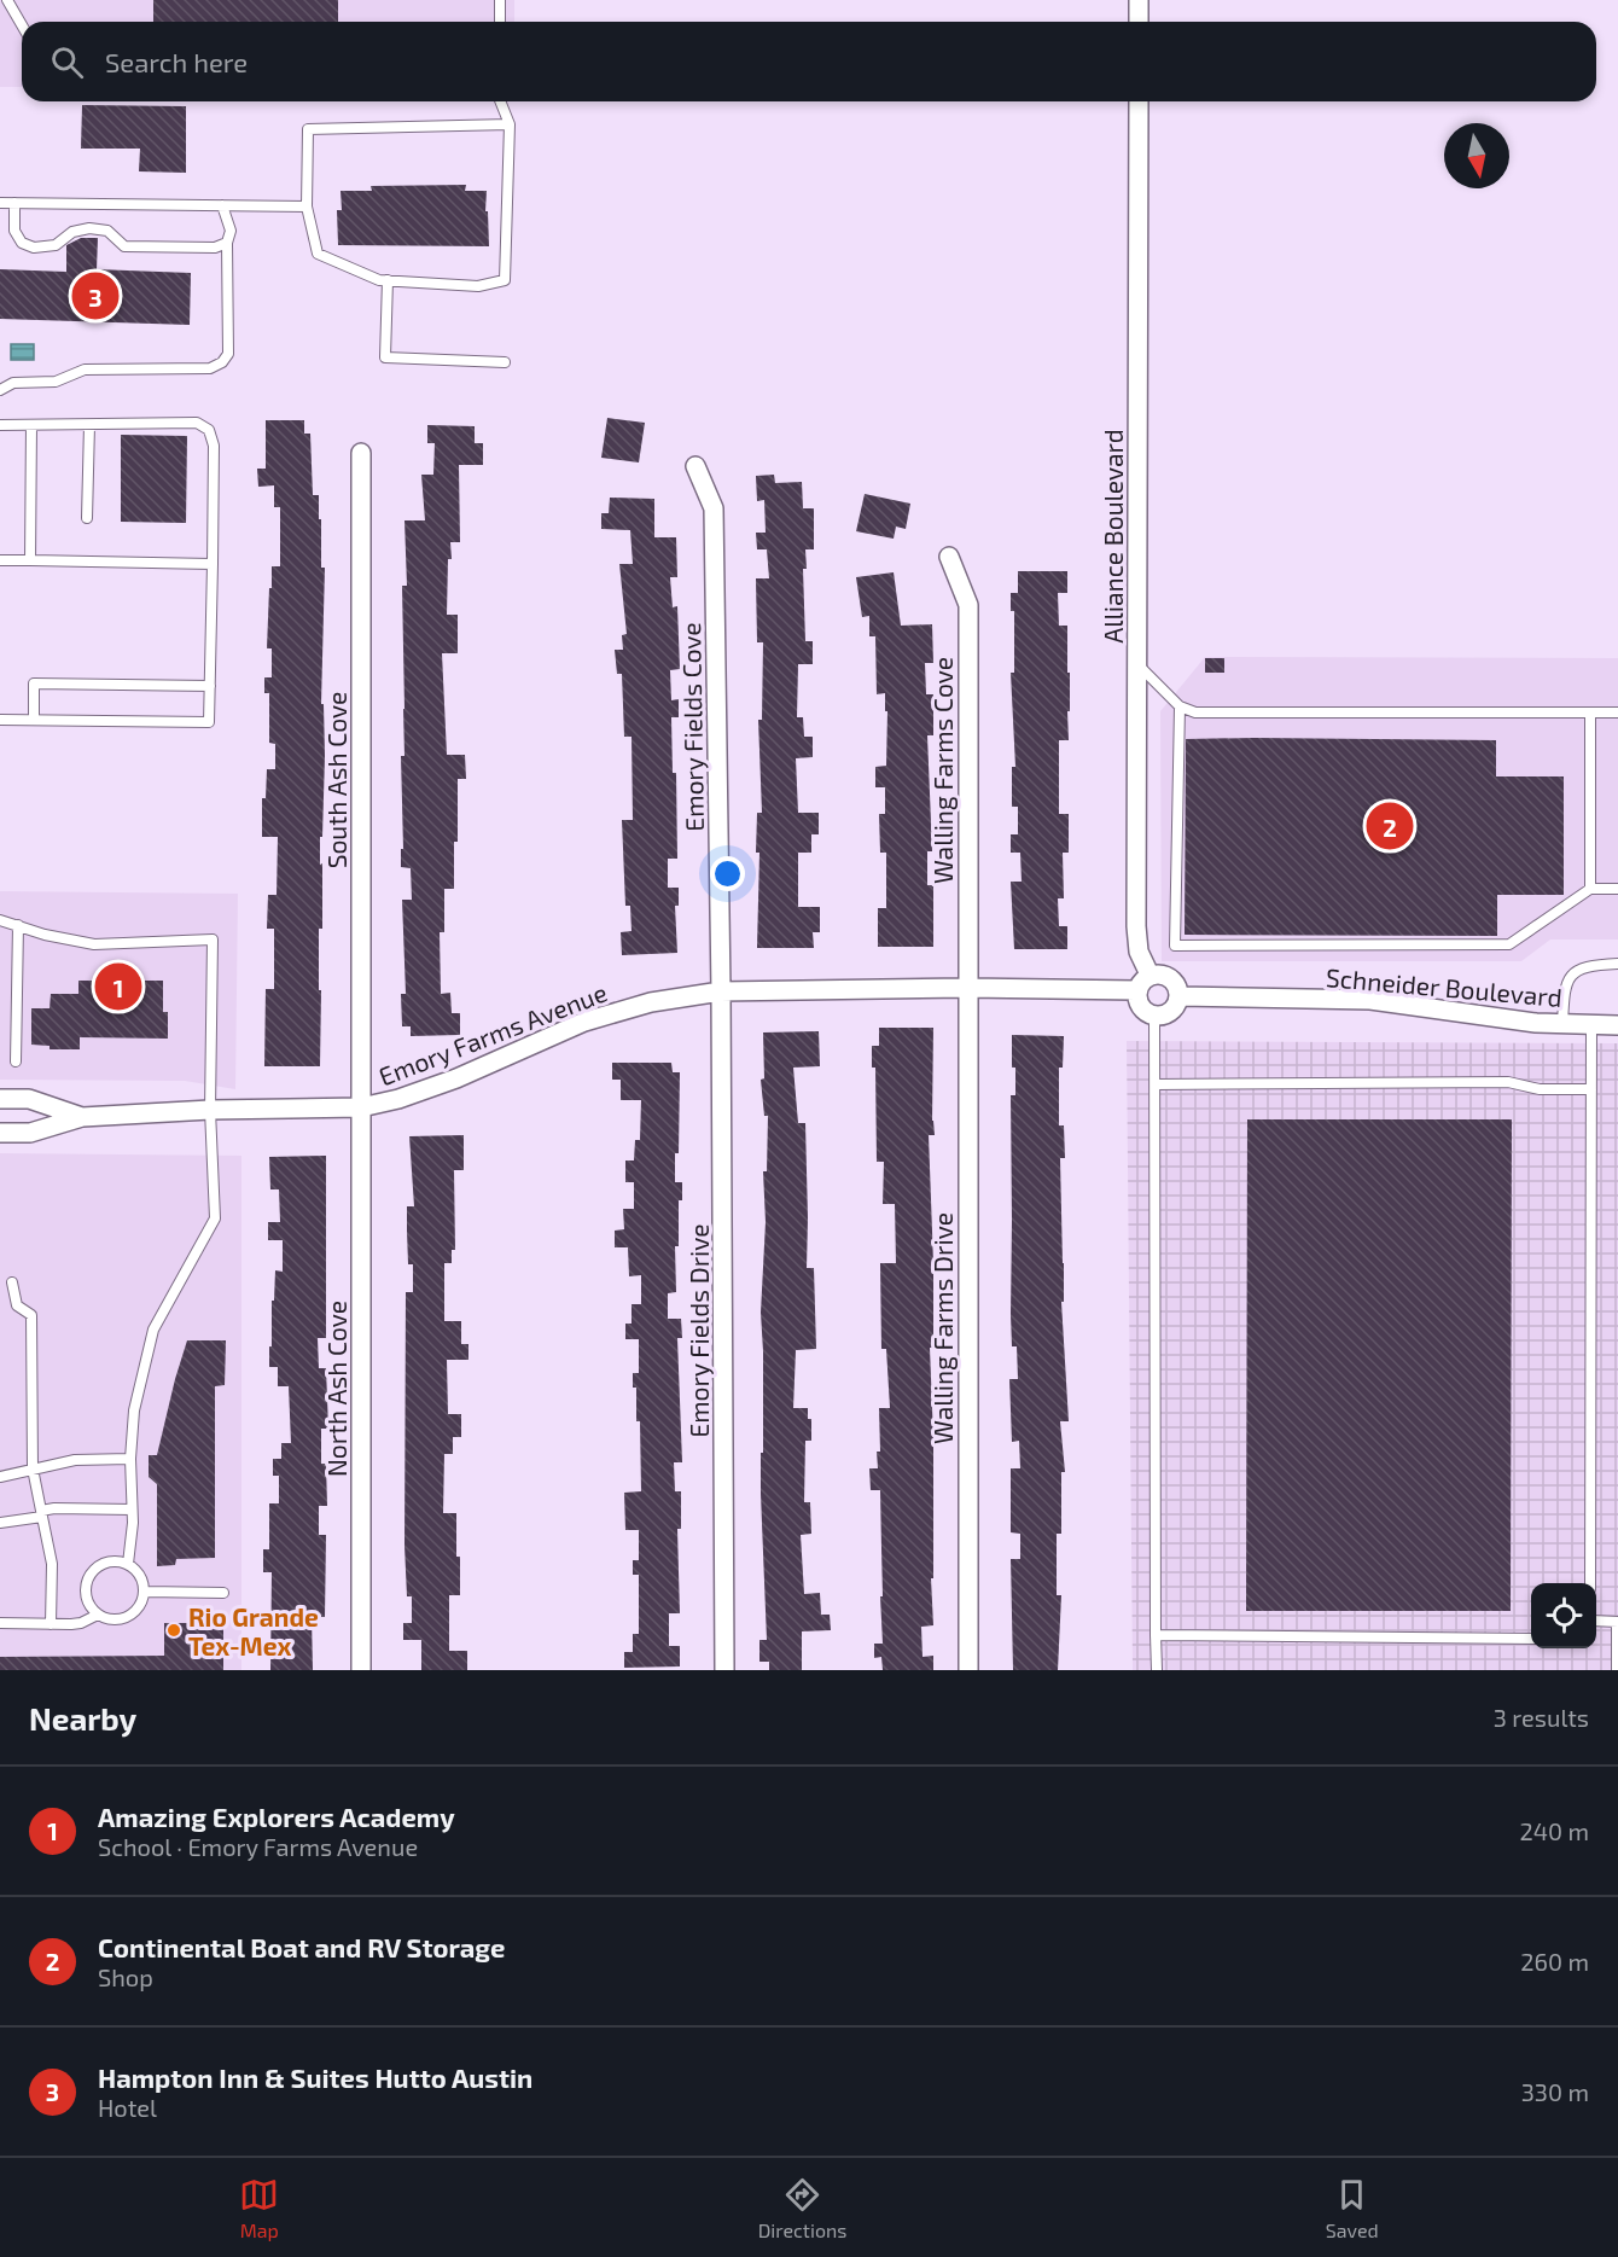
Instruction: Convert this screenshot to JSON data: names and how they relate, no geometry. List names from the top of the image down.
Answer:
{
  "streets": {
    "street": [
      "Alliance Boulevard",
      "Emory Fields Cove",
      "Walling Farms Cove",
      "South Ash Cove",
      "Schneider Boulevard",
      "Emory Farms Avenue",
      "Walling Farms Drive",
      "Emory Fields Drive",
      "North Ash Cove"
    ]
  },
  "crossings": [
    ["Alliance Boulevard", "Schneider Boulevard"],
    ["Alliance Boulevard", "Emory Farms Avenue"],
    ["Emory Fields Cove", "Emory Farms Avenue"],
    ["Emory Fields Cove", "Emory Fields Drive"],
    ["Walling Farms Cove", "Emory Farms Avenue"],
    ["Walling Farms Cove", "Walling Farms Drive"],
    ["South Ash Cove", "Emory Farms Avenue"],
    ["South Ash Cove", "North Ash Cove"],
    ["Schneider Boulevard", "Emory Farms Avenue"],
    ["Emory Farms Avenue", "Walling Farms Drive"],
    ["Emory Farms Avenue", "Emory Fields Drive"],
    ["Emory Farms Avenue", "North Ash Cove"]
  ],
  "places": ["Rio Grande Tex-Mex"],
  "north": "bottom",
  "page": {
    "search": "Search here",
    "pins": ["3", "2", "1"],
    "heading": ["Nearby", "3 results"],
    "list": [
      {
        "mark": "1",
        "name": "Amazing Explorers Academy",
        "note": "School · Emory Farms Avenue",
        "value": "240 m"
      },
      {
        "mark": "2",
        "name": "Continental Boat and RV Storage",
        "note": "Shop",
        "value": "260 m"
      },
      {
        "mark": "3",
        "name": "Hampton Inn & Suites Hutto Austin",
        "note": "Hotel",
        "value": "330 m"
      }
    ],
    "nav": ["Map", "Directions", "Saved"]
  }
}
